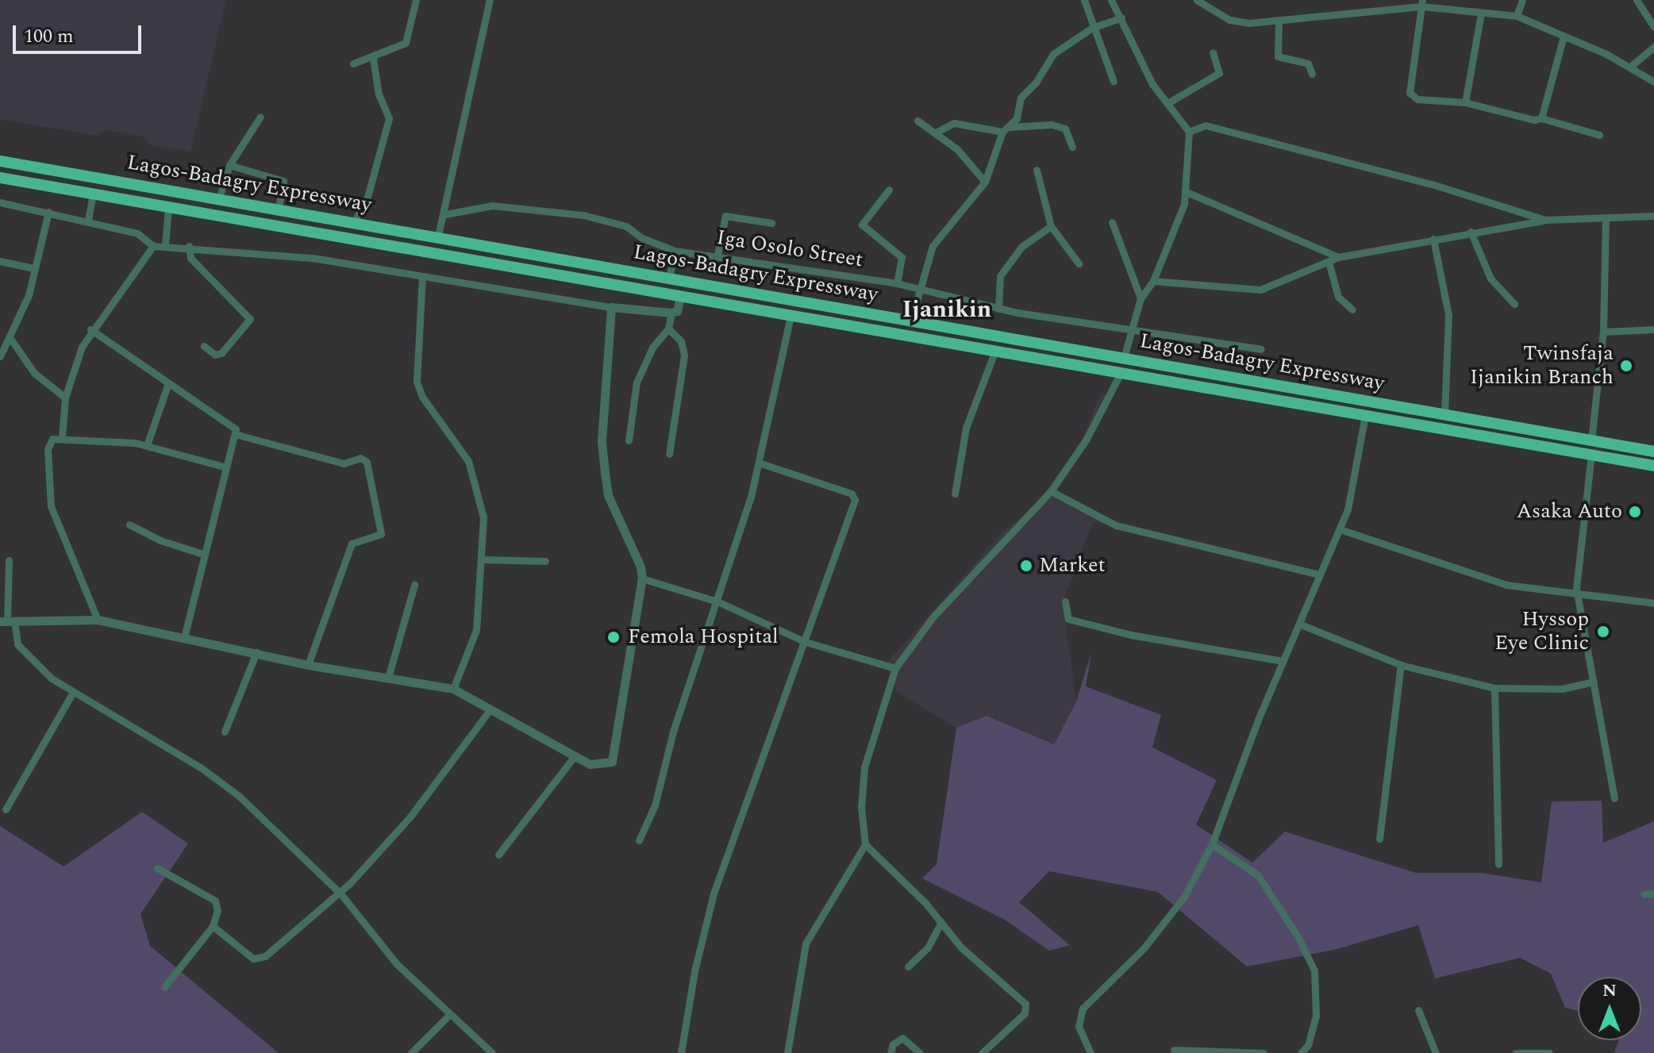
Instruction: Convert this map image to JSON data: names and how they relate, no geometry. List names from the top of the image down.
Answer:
{
  "streets": {
    "highway": ["Lagos-Badagry Expressway"],
    "street": ["Iga Osolo Street"]
  },
  "districts": ["Ijanikin"],
  "places": [
    "Twinsfaja Ijanikin Branch",
    "Asaka Auto",
    "Market",
    "Hyssop Eye Clinic",
    "Femola Hospital"
  ],
  "scale_bar": "100 m",
  "north": "top"
}
